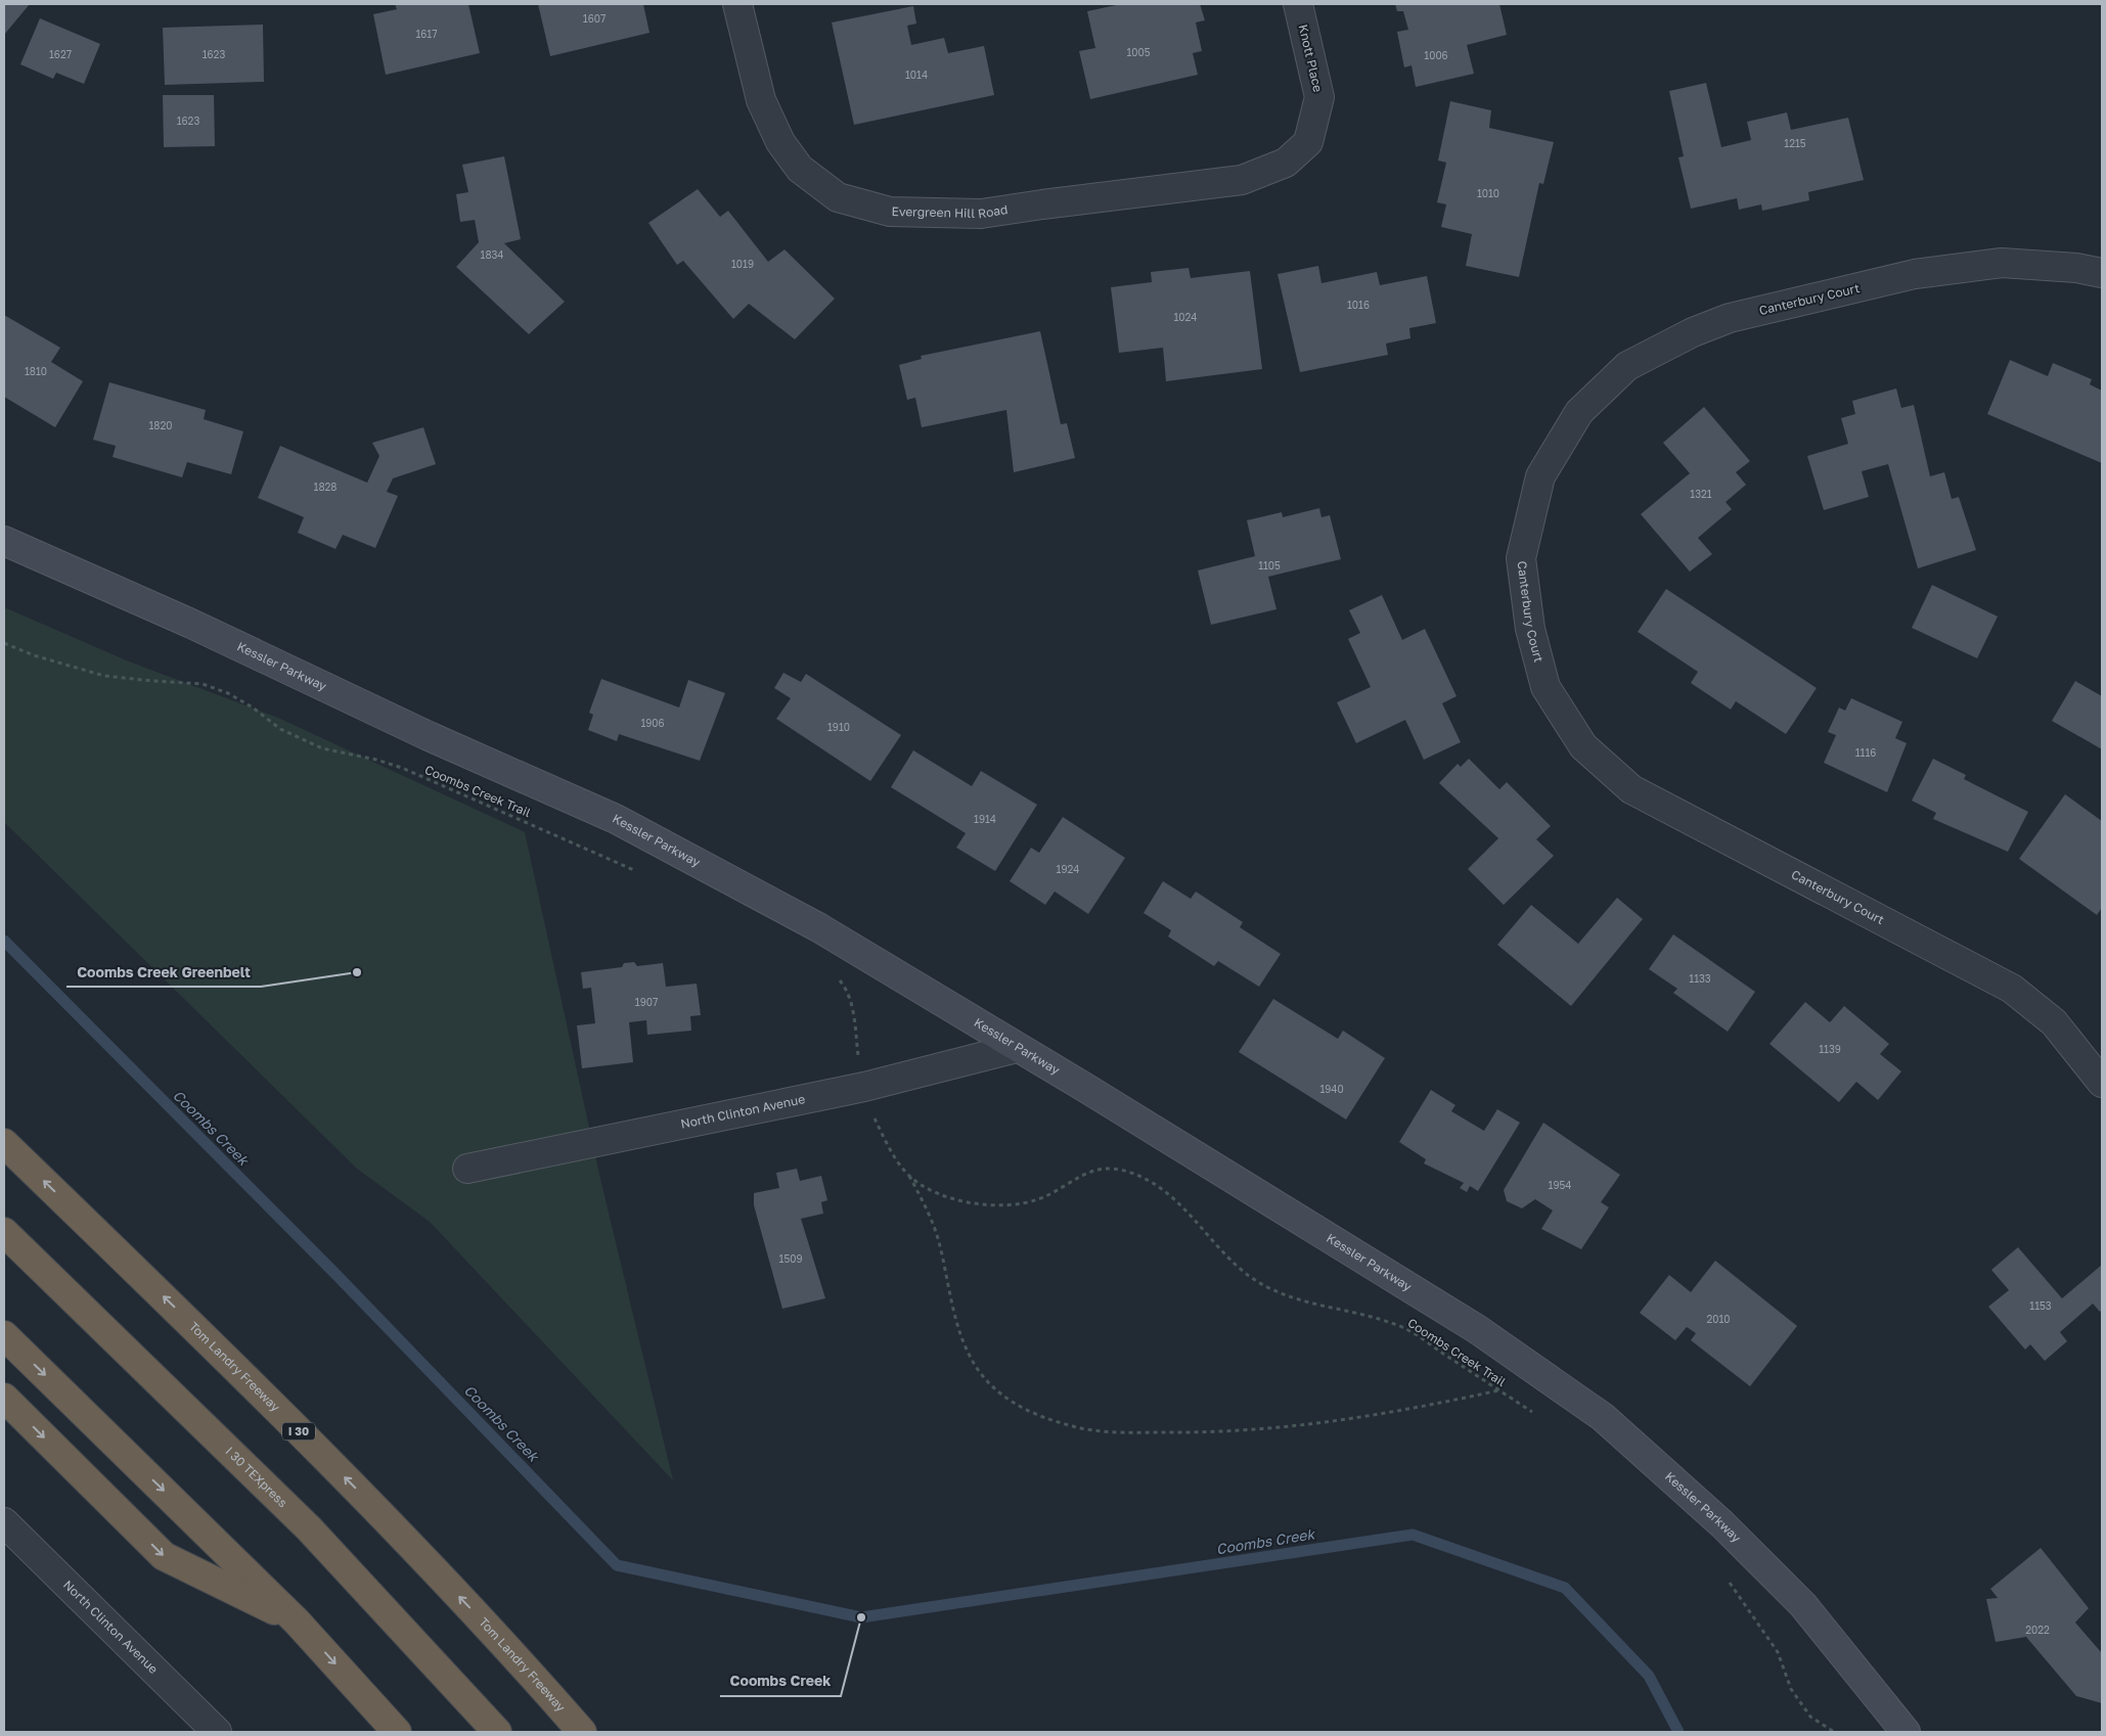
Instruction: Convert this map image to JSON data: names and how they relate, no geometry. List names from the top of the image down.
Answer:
{
  "streets": {
    "highway": ["Tom Landry Freeway", "I 30", "I 30 TEXpress"],
    "street": [
      "Knott Place",
      "Evergreen Hill Road",
      "Canterbury Court",
      "Kessler Parkway",
      "North Clinton Avenue"
    ],
    "path": ["Coombs Creek Trail"]
  },
  "crossings": [
    ["Knott Place", "Evergreen Hill Road"],
    ["Kessler Parkway", "North Clinton Avenue"]
  ],
  "water": ["Coombs Creek"],
  "places": ["Coombs Creek Greenbelt", "Coombs Creek"],
  "house_numbers": [
    "1607",
    "1617",
    "1005",
    "1627",
    "1623",
    "1006",
    "1014",
    "1623",
    "1215",
    "1010",
    "1834",
    "1019",
    "1016",
    "1024",
    "1810",
    "1820",
    "1828",
    "1321",
    "1105",
    "1906",
    "1910",
    "1116",
    "1914",
    "1924",
    "1133",
    "1907",
    "1139",
    "1940",
    "1954",
    "1509",
    "1153",
    "2010",
    "2022"
  ]
}
